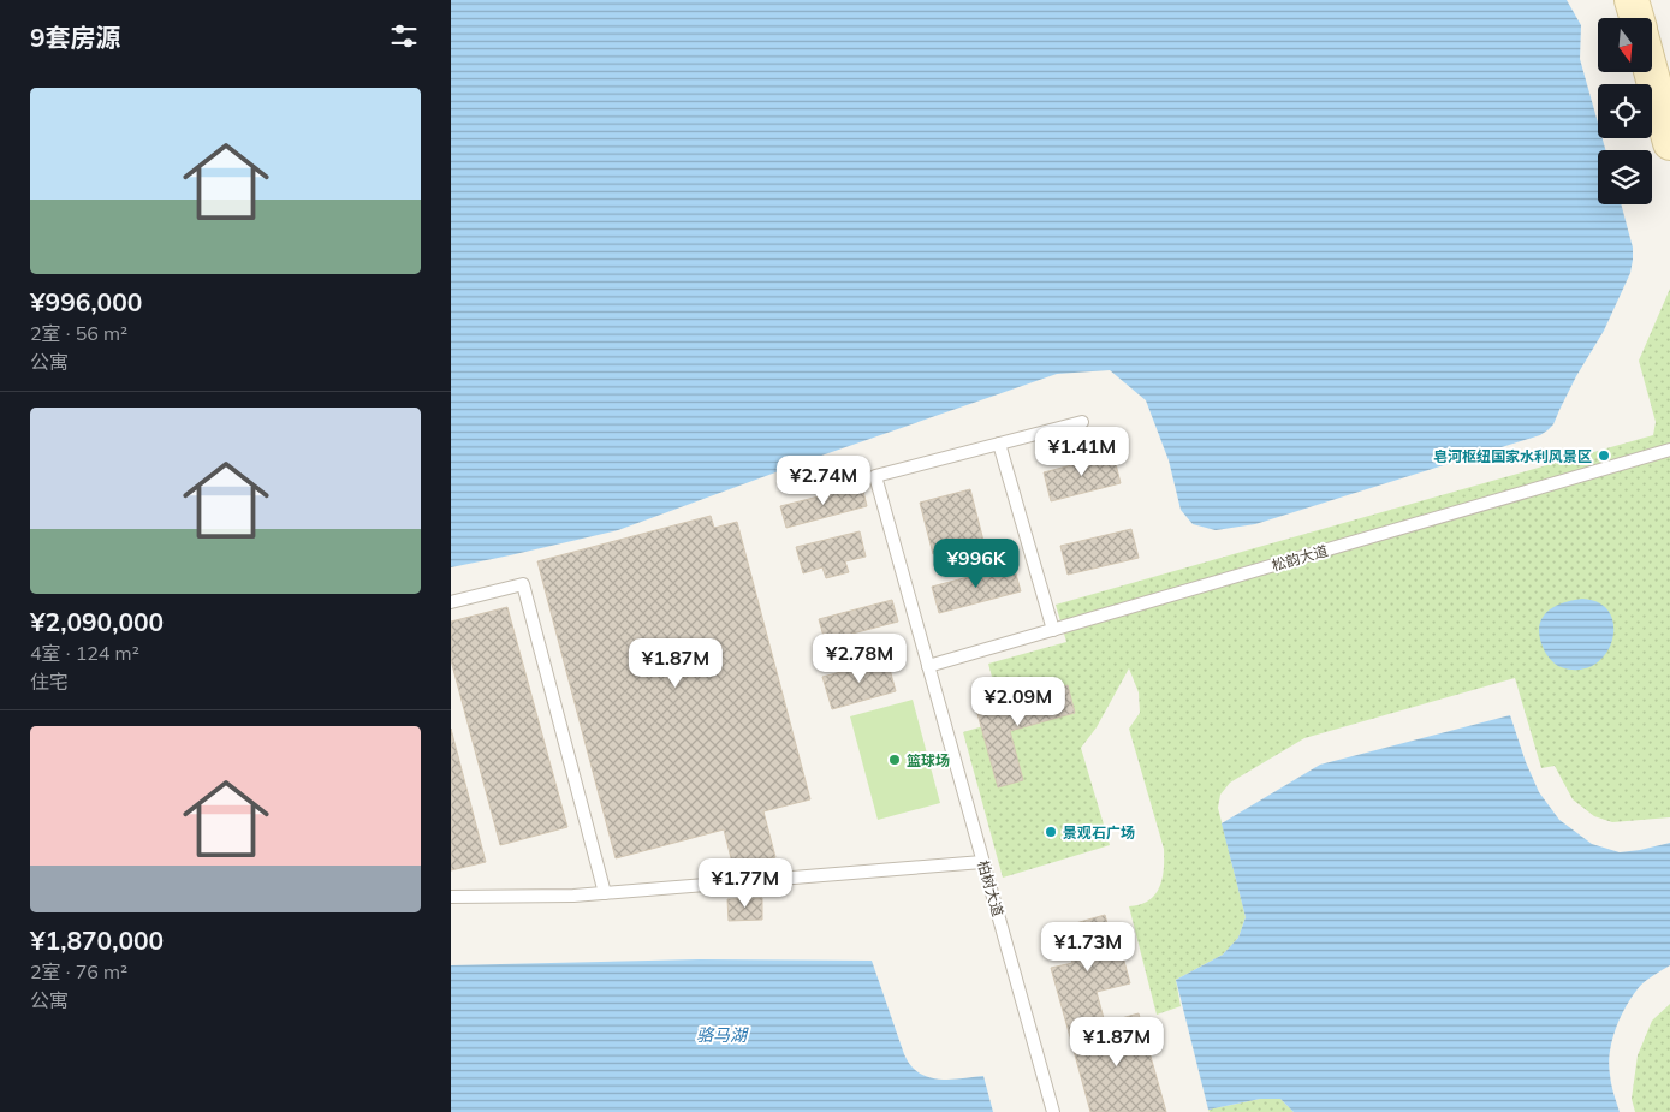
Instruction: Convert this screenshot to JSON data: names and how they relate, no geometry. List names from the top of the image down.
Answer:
{
  "streets": {
    "lane": ["松韵大道", "柏树大道"]
  },
  "crossings": [
    ["松韵大道", "柏树大道"]
  ],
  "water": ["骆马湖"],
  "places": ["皂河枢纽国家水利风景区", "篮球场", "景观石广场"],
  "north": "bottom",
  "page": {
    "heading": "9套房源",
    "list": [
      {
        "name": "¥996,000",
        "note": "2室 · 56 m² · 公寓"
      },
      {
        "name": "¥2,090,000",
        "note": "4室 · 124 m² · 住宅"
      },
      {
        "name": "¥1,870,000",
        "note": "2室 · 76 m² · 公寓"
      }
    ],
    "price": [
      "¥1.41M",
      "¥2.74M",
      "¥996K",
      "¥2.78M",
      "¥1.87M",
      "¥2.09M",
      "¥1.77M",
      "¥1.73M",
      "¥1.87M"
    ]
  }
}
